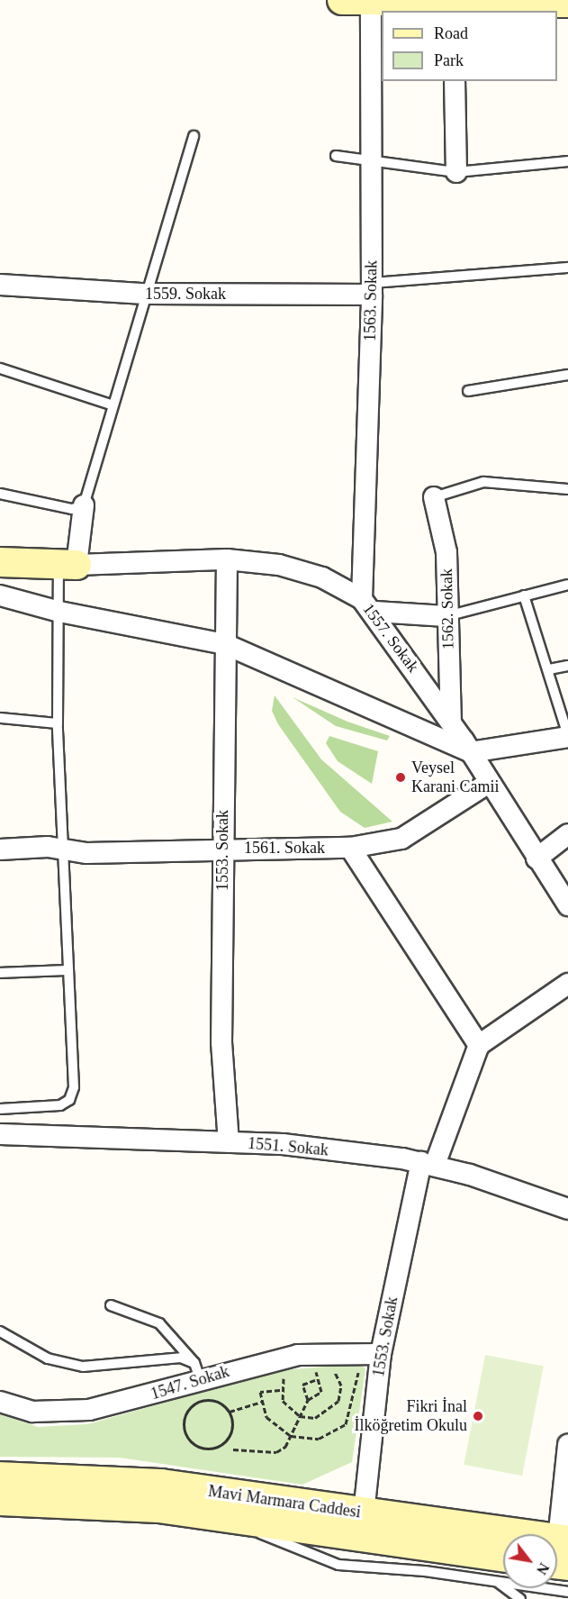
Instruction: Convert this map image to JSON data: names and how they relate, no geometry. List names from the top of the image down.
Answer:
{
  "streets": {
    "street": [
      "1559. Sokak",
      "1563. Sokak",
      "1562. Sokak",
      "1557. Sokak",
      "1561. Sokak",
      "1553. Sokak",
      "1551. Sokak",
      "1547. Sokak",
      "Mavi Marmara Caddesi"
    ]
  },
  "crossings": [
    ["1559. Sokak", "1563. Sokak"],
    ["1563. Sokak", "1557. Sokak"],
    ["1562. Sokak", "1557. Sokak"],
    ["1557. Sokak", "1561. Sokak"],
    ["1557. Sokak", "1553. Sokak"],
    ["1561. Sokak", "1553. Sokak"],
    ["1553. Sokak", "1551. Sokak"],
    ["1553. Sokak", "1547. Sokak"],
    ["1553. Sokak", "Mavi Marmara Caddesi"]
  ],
  "places": ["Veysel Karani Camii", "Fikri İnal İlköğretim Okulu"],
  "legend": ["Road", "Park"],
  "north": "bottom right"
}
